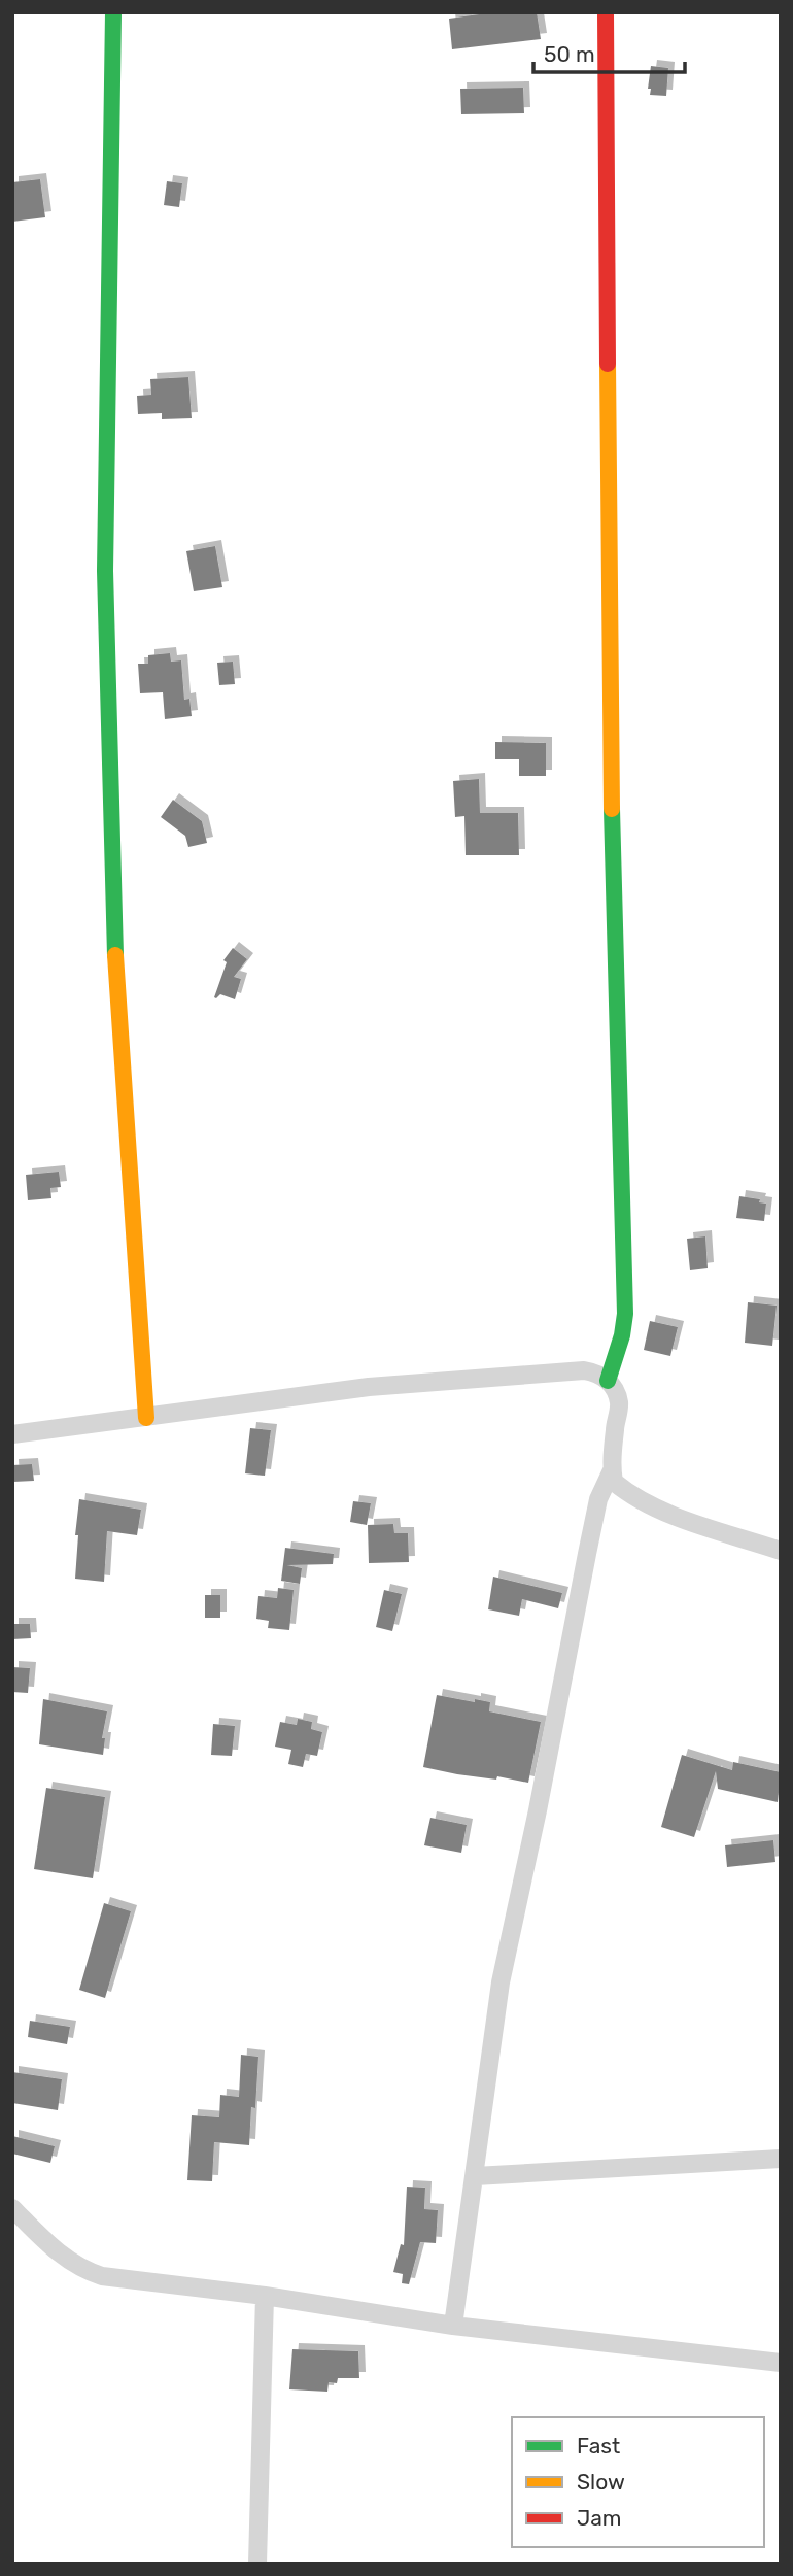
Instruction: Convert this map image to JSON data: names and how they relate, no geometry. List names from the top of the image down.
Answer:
{
  "legend": ["Fast", "Slow", "Jam"],
  "scale_bar": "50 m"
}
